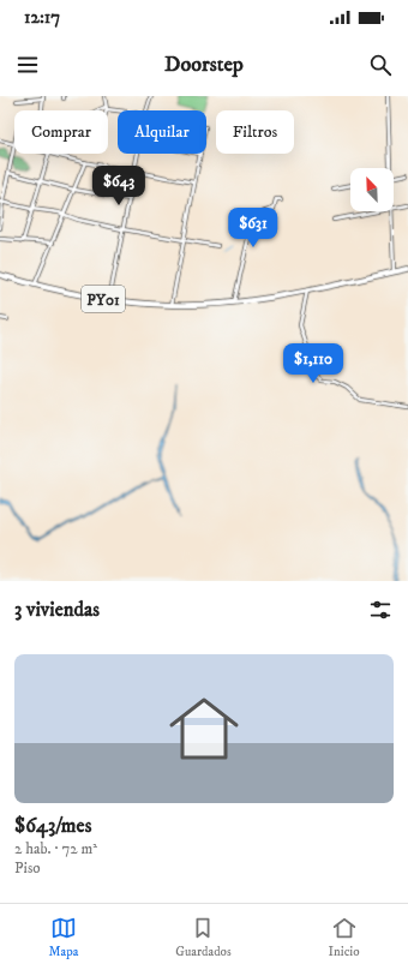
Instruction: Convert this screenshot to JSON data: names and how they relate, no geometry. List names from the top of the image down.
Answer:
{
  "streets": {
    "highway": ["PY01"]
  },
  "north": "top left",
  "page": {
    "status": "12:17",
    "header": "Doorstep",
    "chip": ["Comprar", "Alquilar", "Filtros"],
    "price": ["$643", "$631", "$1,110"],
    "heading": "3 viviendas",
    "list": [
      {
        "name": "$643/mes",
        "note": "2 hab. · 72 m² · Piso"
      }
    ],
    "tabs": ["Mapa", "Guardados", "Inicio"]
  }
}
